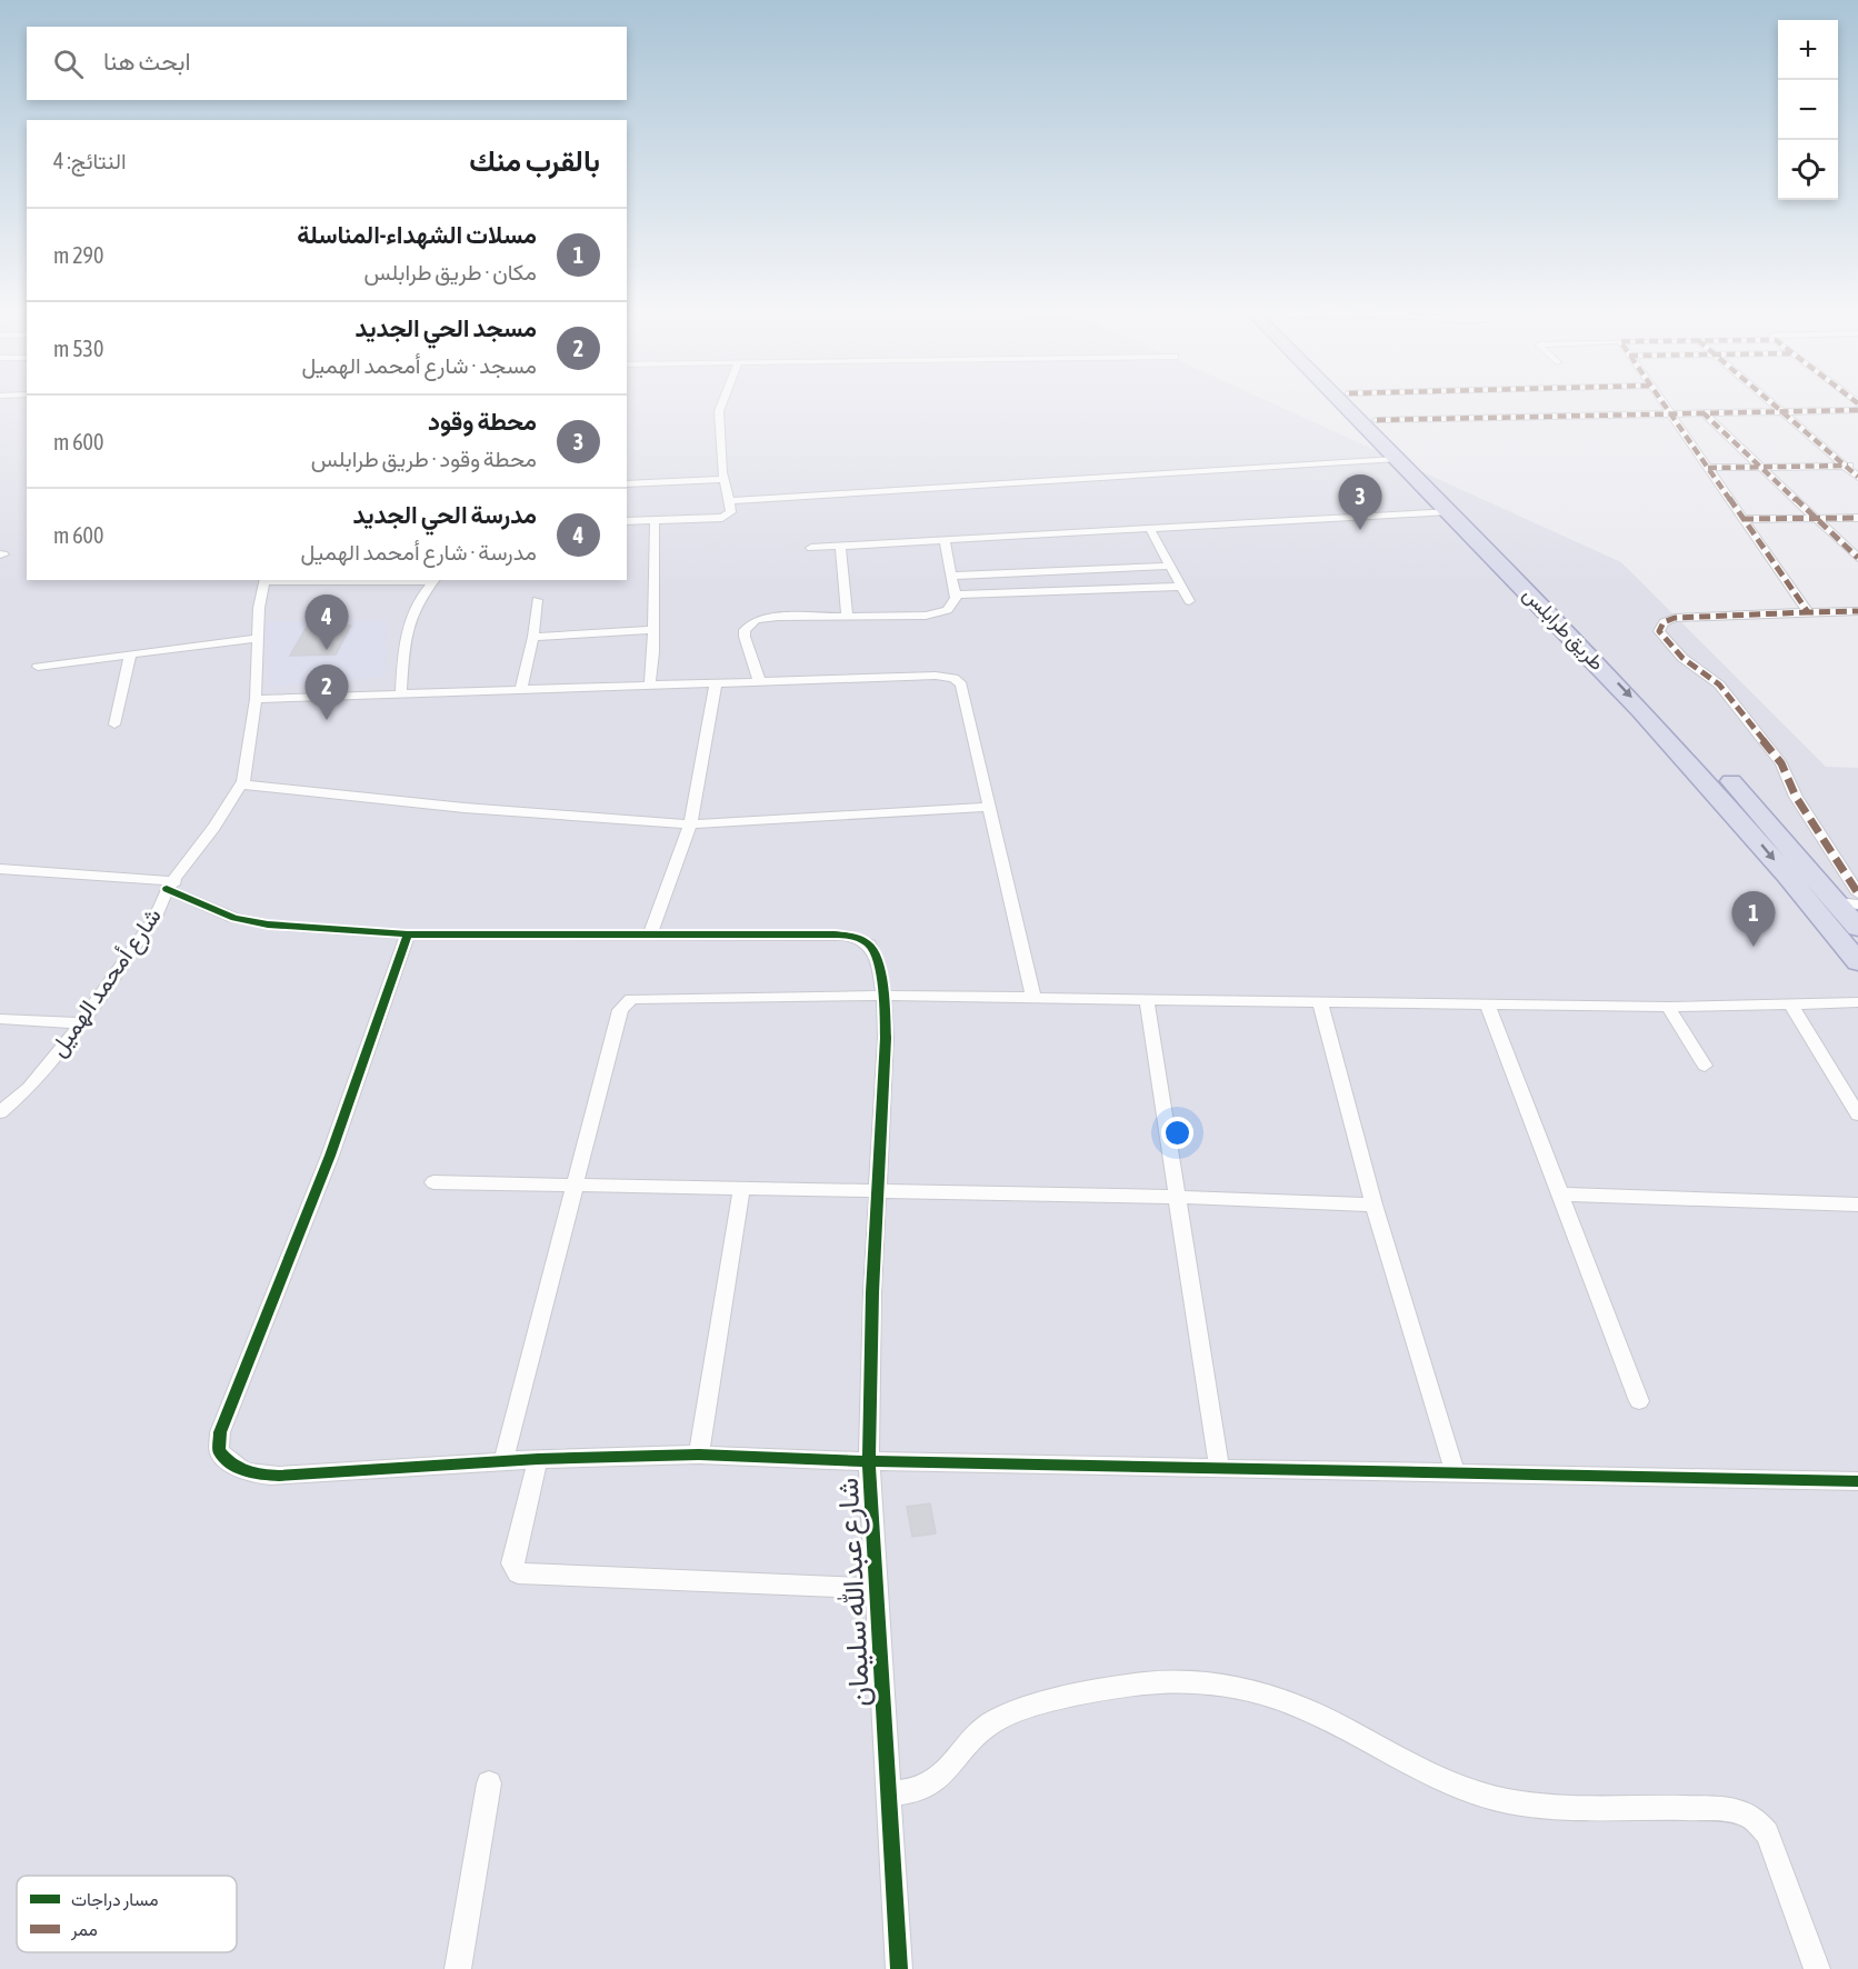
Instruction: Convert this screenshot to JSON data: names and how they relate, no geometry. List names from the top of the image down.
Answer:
{
  "streets": {
    "highway": ["طريق طرابلس"],
    "street": ["شارع أمحمد الهميل", "شارع عبدالله سليمان"]
  },
  "legend": ["مسار دراجات", "ممر"],
  "page": {
    "map_buttons": ["+", "−"],
    "search": "ابحث هنا",
    "heading": ["بالقرب منك", "النتائج: 4"],
    "list": [
      {
        "mark": "1",
        "name": "مسلات الشهداء-المناسلة",
        "note": "مكان · طريق طرابلس",
        "value": "290 m"
      },
      {
        "mark": "2",
        "name": "مسجد الحي الجديد",
        "note": "مسجد · شارع أمحمد الهميل",
        "value": "530 m"
      },
      {
        "mark": "3",
        "name": "محطة وقود",
        "note": "محطة وقود · طريق طرابلس",
        "value": "600 m"
      },
      {
        "mark": "4",
        "name": "مدرسة الحي الجديد",
        "note": "مدرسة · شارع أمحمد الهميل",
        "value": "600 m"
      }
    ],
    "pins": [
      "3",
      "4",
      "2",
      "1"
    ]
  }
}
